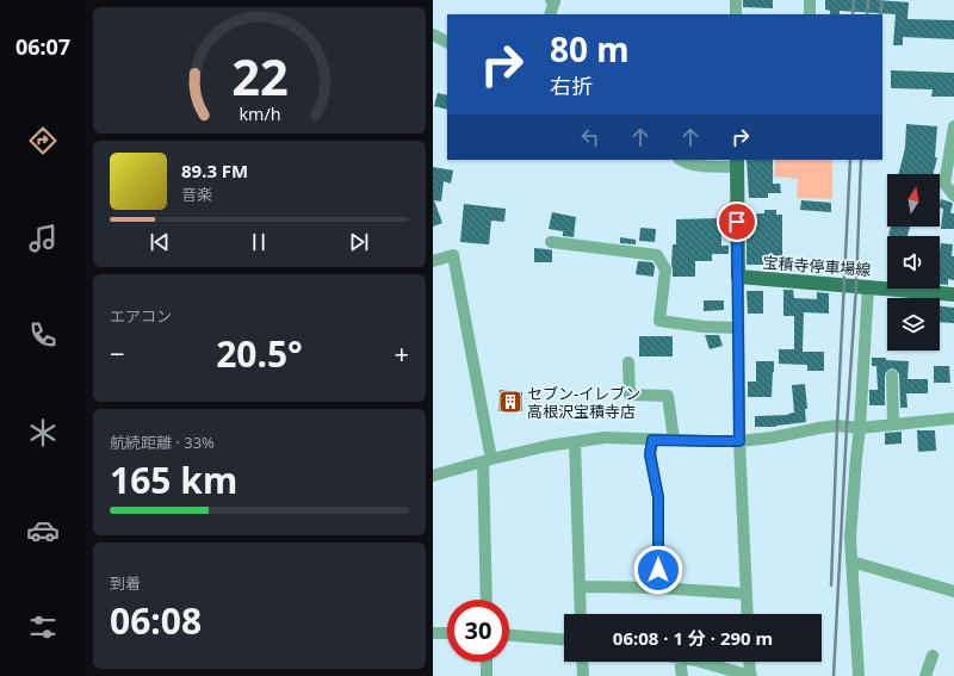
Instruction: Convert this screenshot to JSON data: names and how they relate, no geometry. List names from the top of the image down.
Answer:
{
  "streets": {
    "main road": ["宝積寺停車場線"]
  },
  "places": {
    "building": ["セブン-イレブン 高根沢宝積寺店"]
  },
  "north": "top",
  "page": {
    "tabs": "06:07",
    "turn": ["80 m", "右折"],
    "song": ["89.3 FM", "音楽"],
    "tile": [
      "エアコン",
      ["航続距離 · 33%", "165 km"],
      ["到着", "06:08"]
    ],
    "heat": ["−", "20.5°", "+"],
    "limit": "30",
    "trip": "06:08 · 1 分 · 290 m",
    "gauge": ["22", "km/h"]
  }
}
